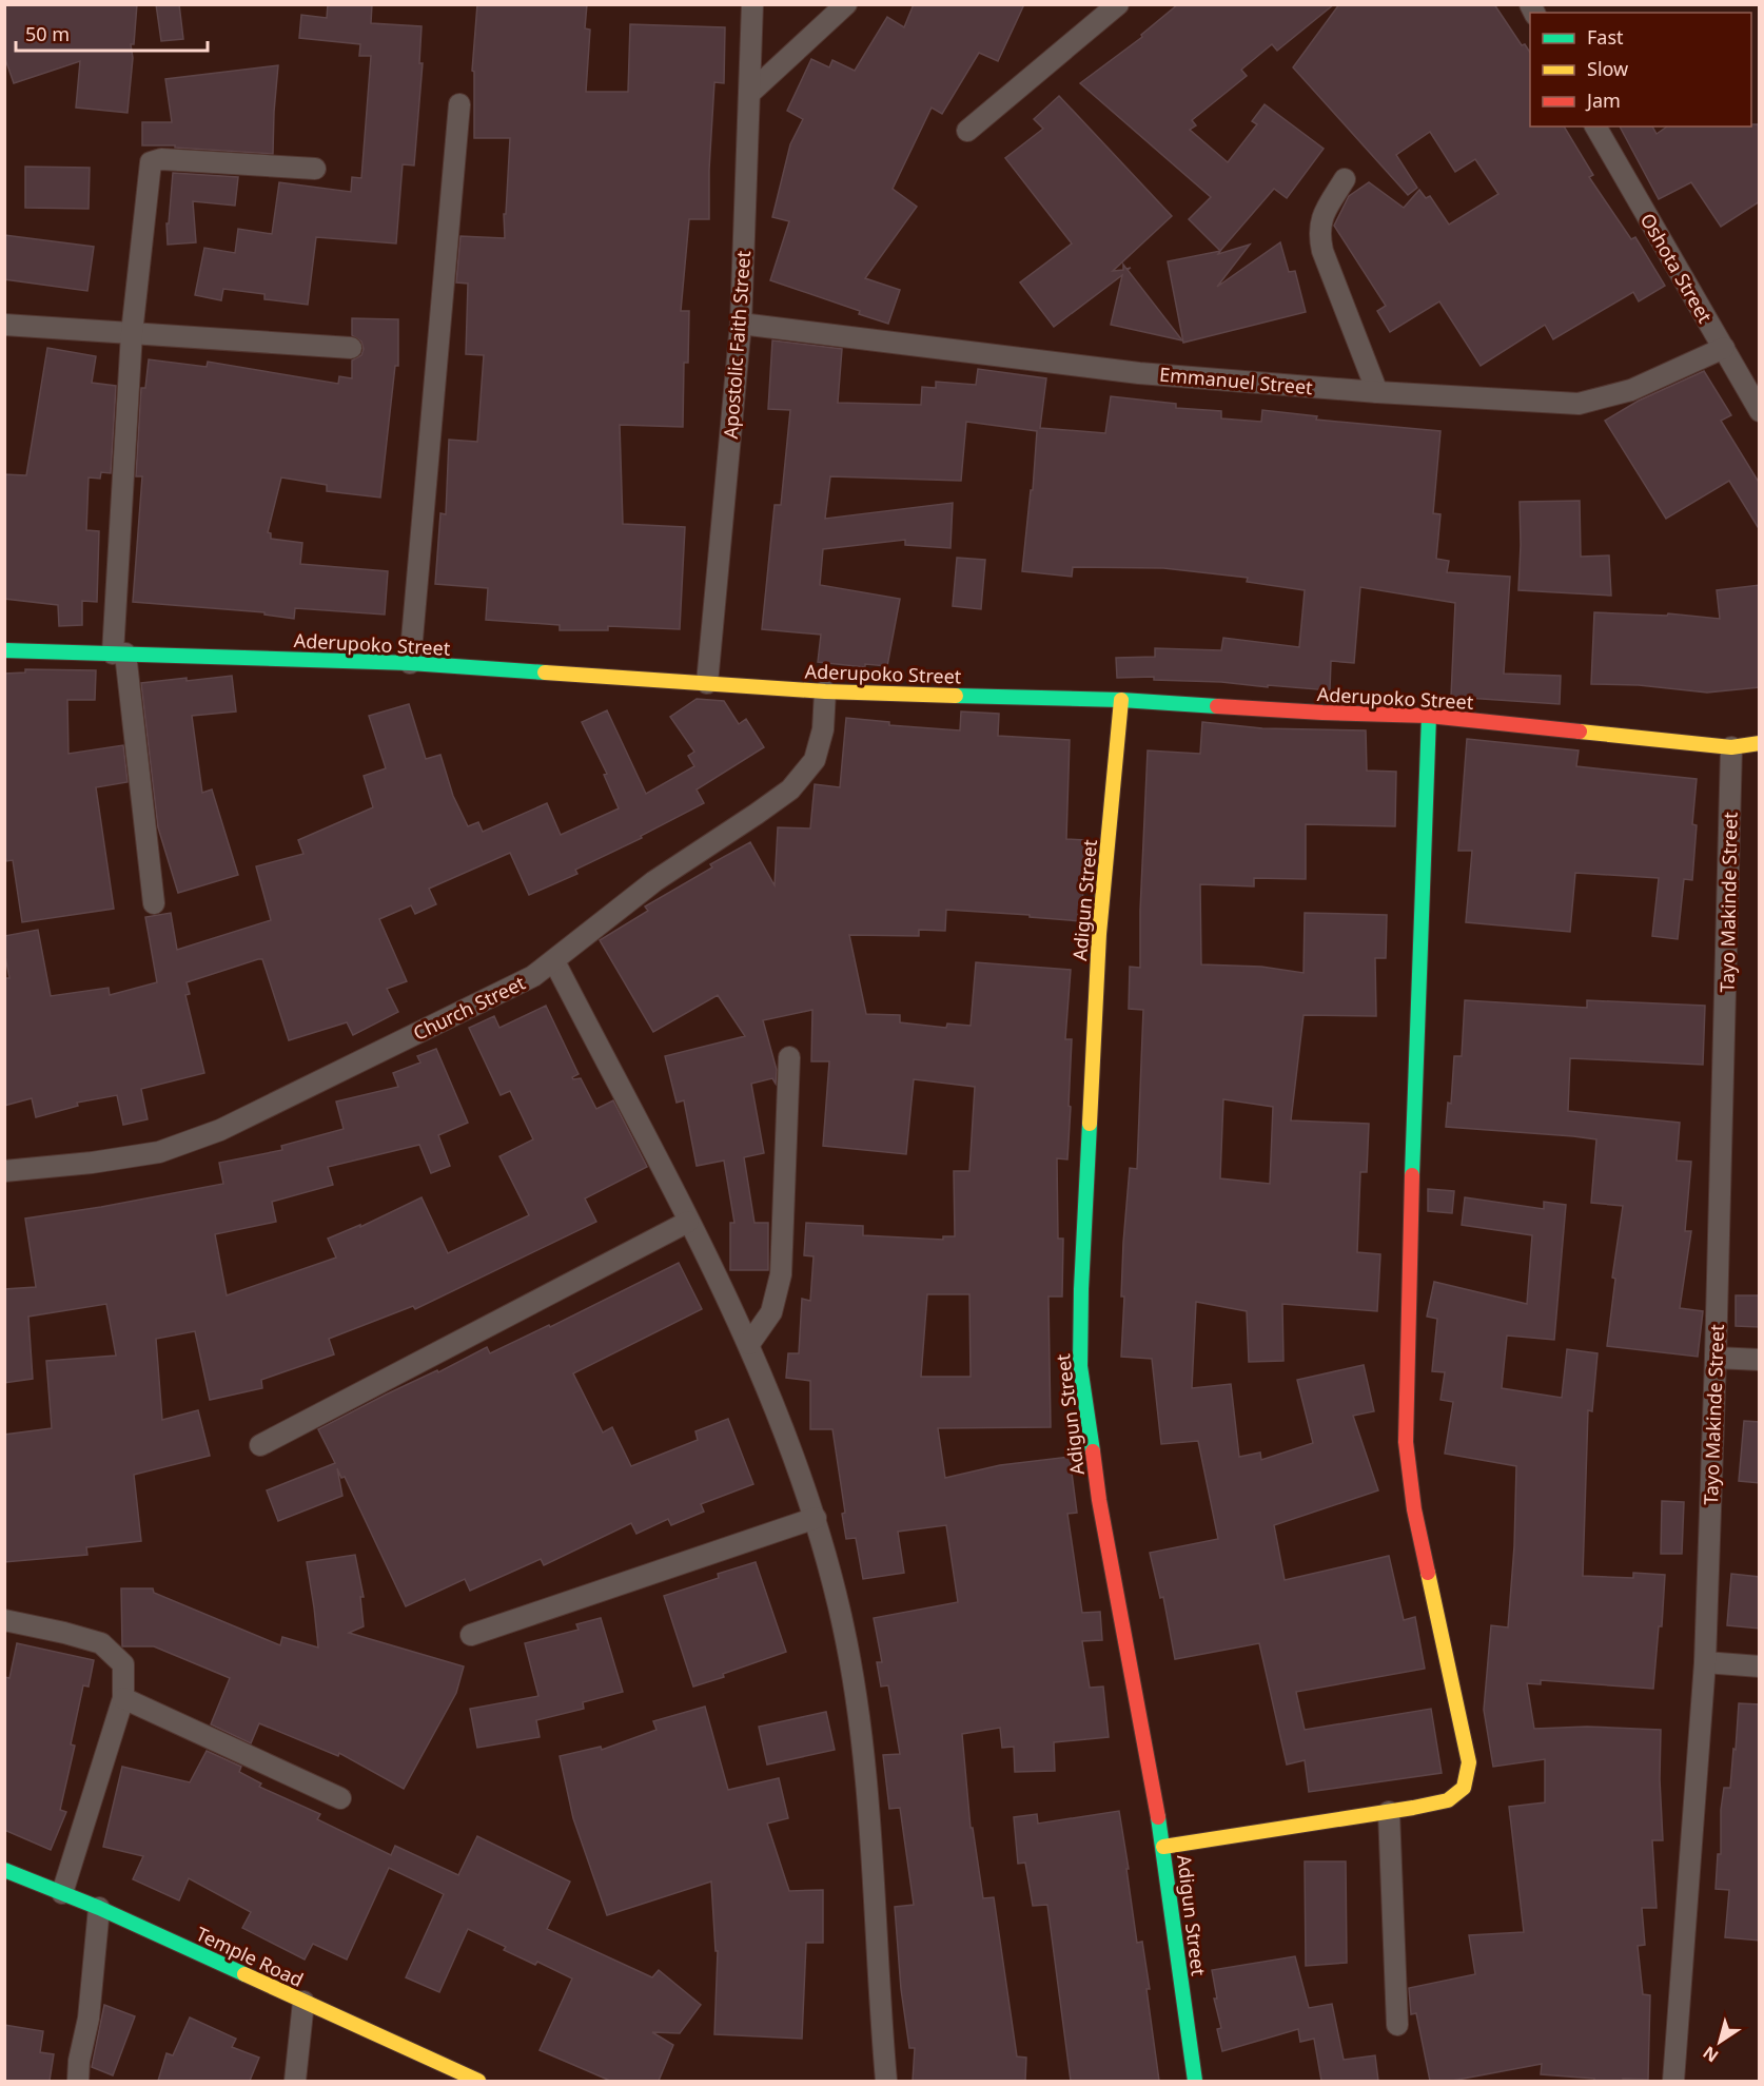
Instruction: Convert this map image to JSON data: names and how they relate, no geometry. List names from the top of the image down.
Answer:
{
  "streets": {
    "street": [
      "Oshota Street",
      "Apostolic Faith Street",
      "Emmanuel Street",
      "Aderupoko Street",
      "Adigun Street",
      "Tayo Makinde Street",
      "Church Street",
      "Temple Road"
    ]
  },
  "crossings": [
    ["Oshota Street", "Emmanuel Street"],
    ["Apostolic Faith Street", "Emmanuel Street"],
    ["Apostolic Faith Street", "Aderupoko Street"],
    ["Aderupoko Street", "Adigun Street"],
    ["Aderupoko Street", "Tayo Makinde Street"],
    ["Aderupoko Street", "Church Street"]
  ],
  "legend": ["Fast", "Slow", "Jam"],
  "scale_bar": "50 m",
  "north": "bottom left"
}
